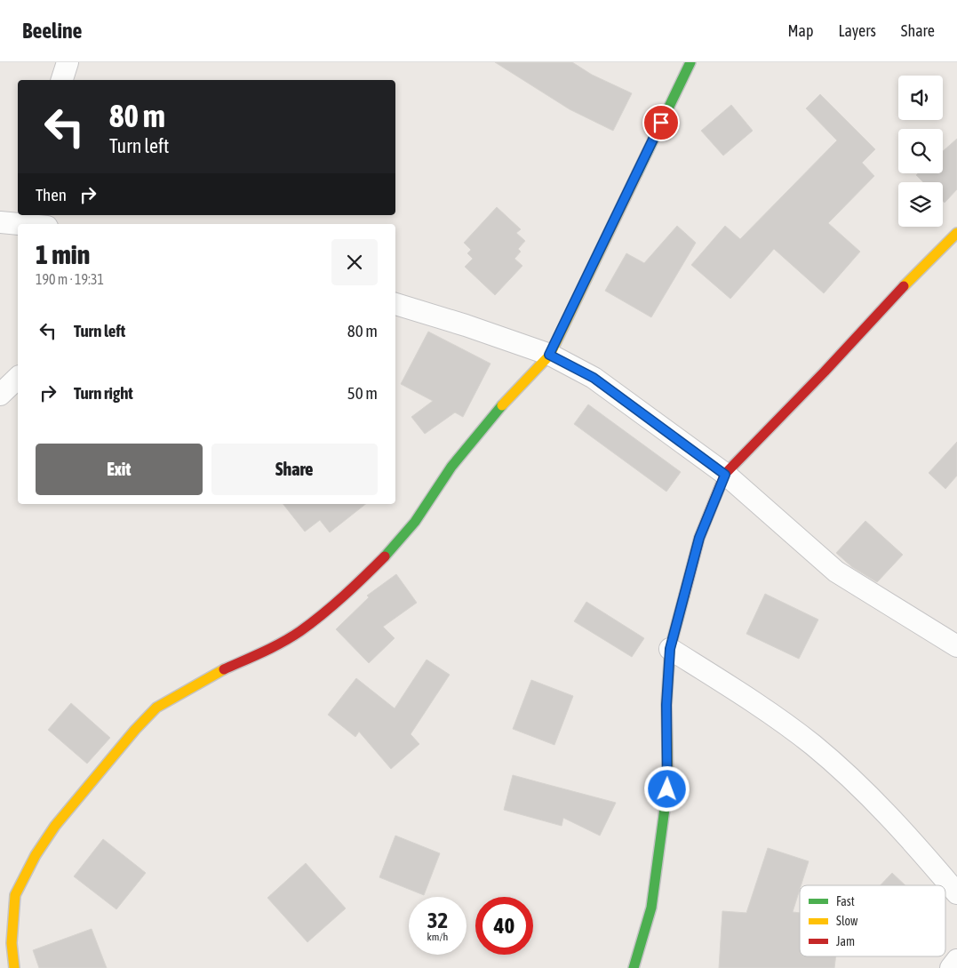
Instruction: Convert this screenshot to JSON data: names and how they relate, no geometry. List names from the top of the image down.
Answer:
{
  "legend": ["Fast", "Slow", "Jam"],
  "page": {
    "header": "Beeline",
    "nav": ["Map", "Layers", "Share"],
    "turn": ["80 m", "Turn left"],
    "then": "Then",
    "heading": ["1 min", "190 m · 19:31"],
    "list": [
      {
        "name": "Turn left",
        "value": "80 m"
      },
      {
        "name": "Turn right",
        "value": "50 m"
      }
    ],
    "buttons": ["Exit", "Share"],
    "speed": "32 km/h",
    "limit": "40"
  }
}
